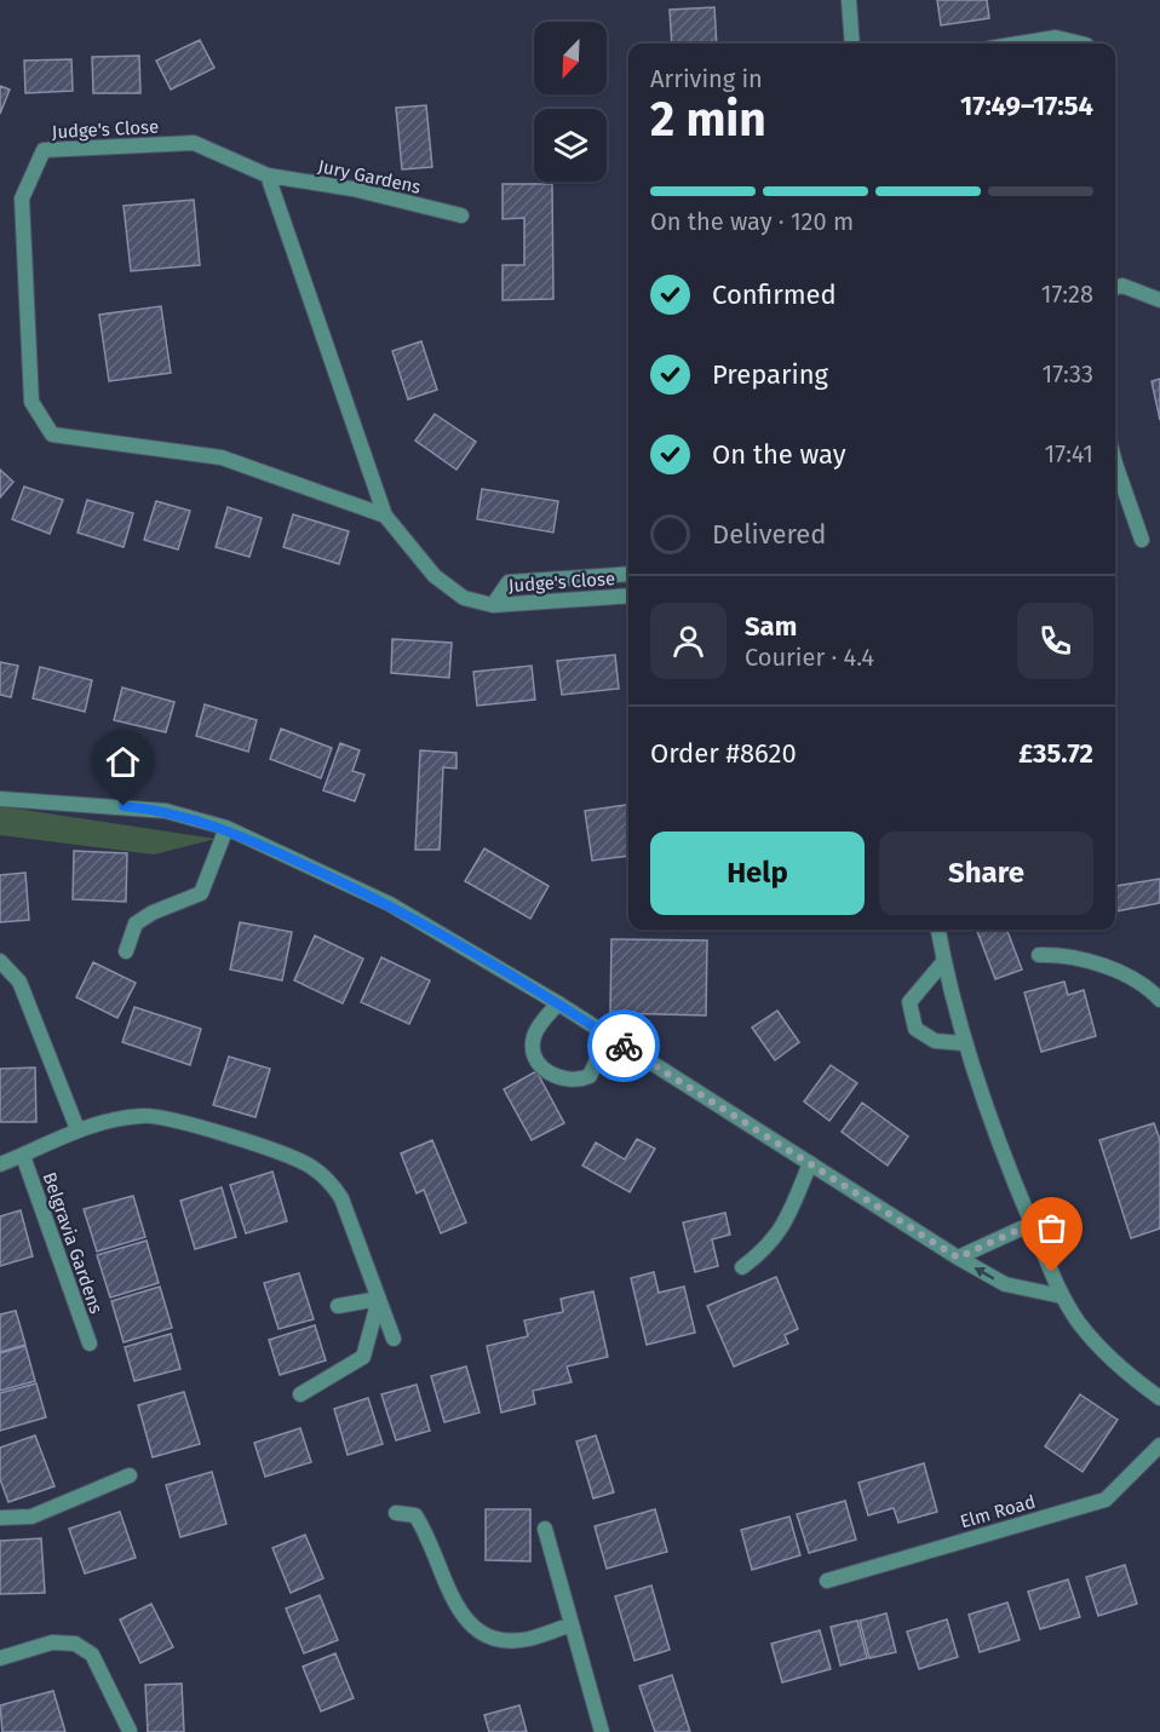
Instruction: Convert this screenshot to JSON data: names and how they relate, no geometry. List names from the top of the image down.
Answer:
{
  "streets": {
    "street": [
      "Judge's Close",
      "Jury Gardens",
      "Belgravia Gardens",
      "Elm Road"
    ]
  },
  "crossings": [
    ["Judge's Close", "Jury Gardens"]
  ],
  "north": "bottom left",
  "page": {
    "heading": ["2 min", "Arriving in", "17:49–17:54"],
    "panel": [
      "Sam",
      "Courier · 4.4",
      "Order #8620",
      "£35.72"
    ],
    "bar": "On the way · 120 m",
    "list": [
      ["Confirmed", "17:28"],
      ["Preparing", "17:33"],
      ["On the way", "17:41"],
      "Delivered"
    ],
    "buttons": ["Help", "Share"]
  }
}
